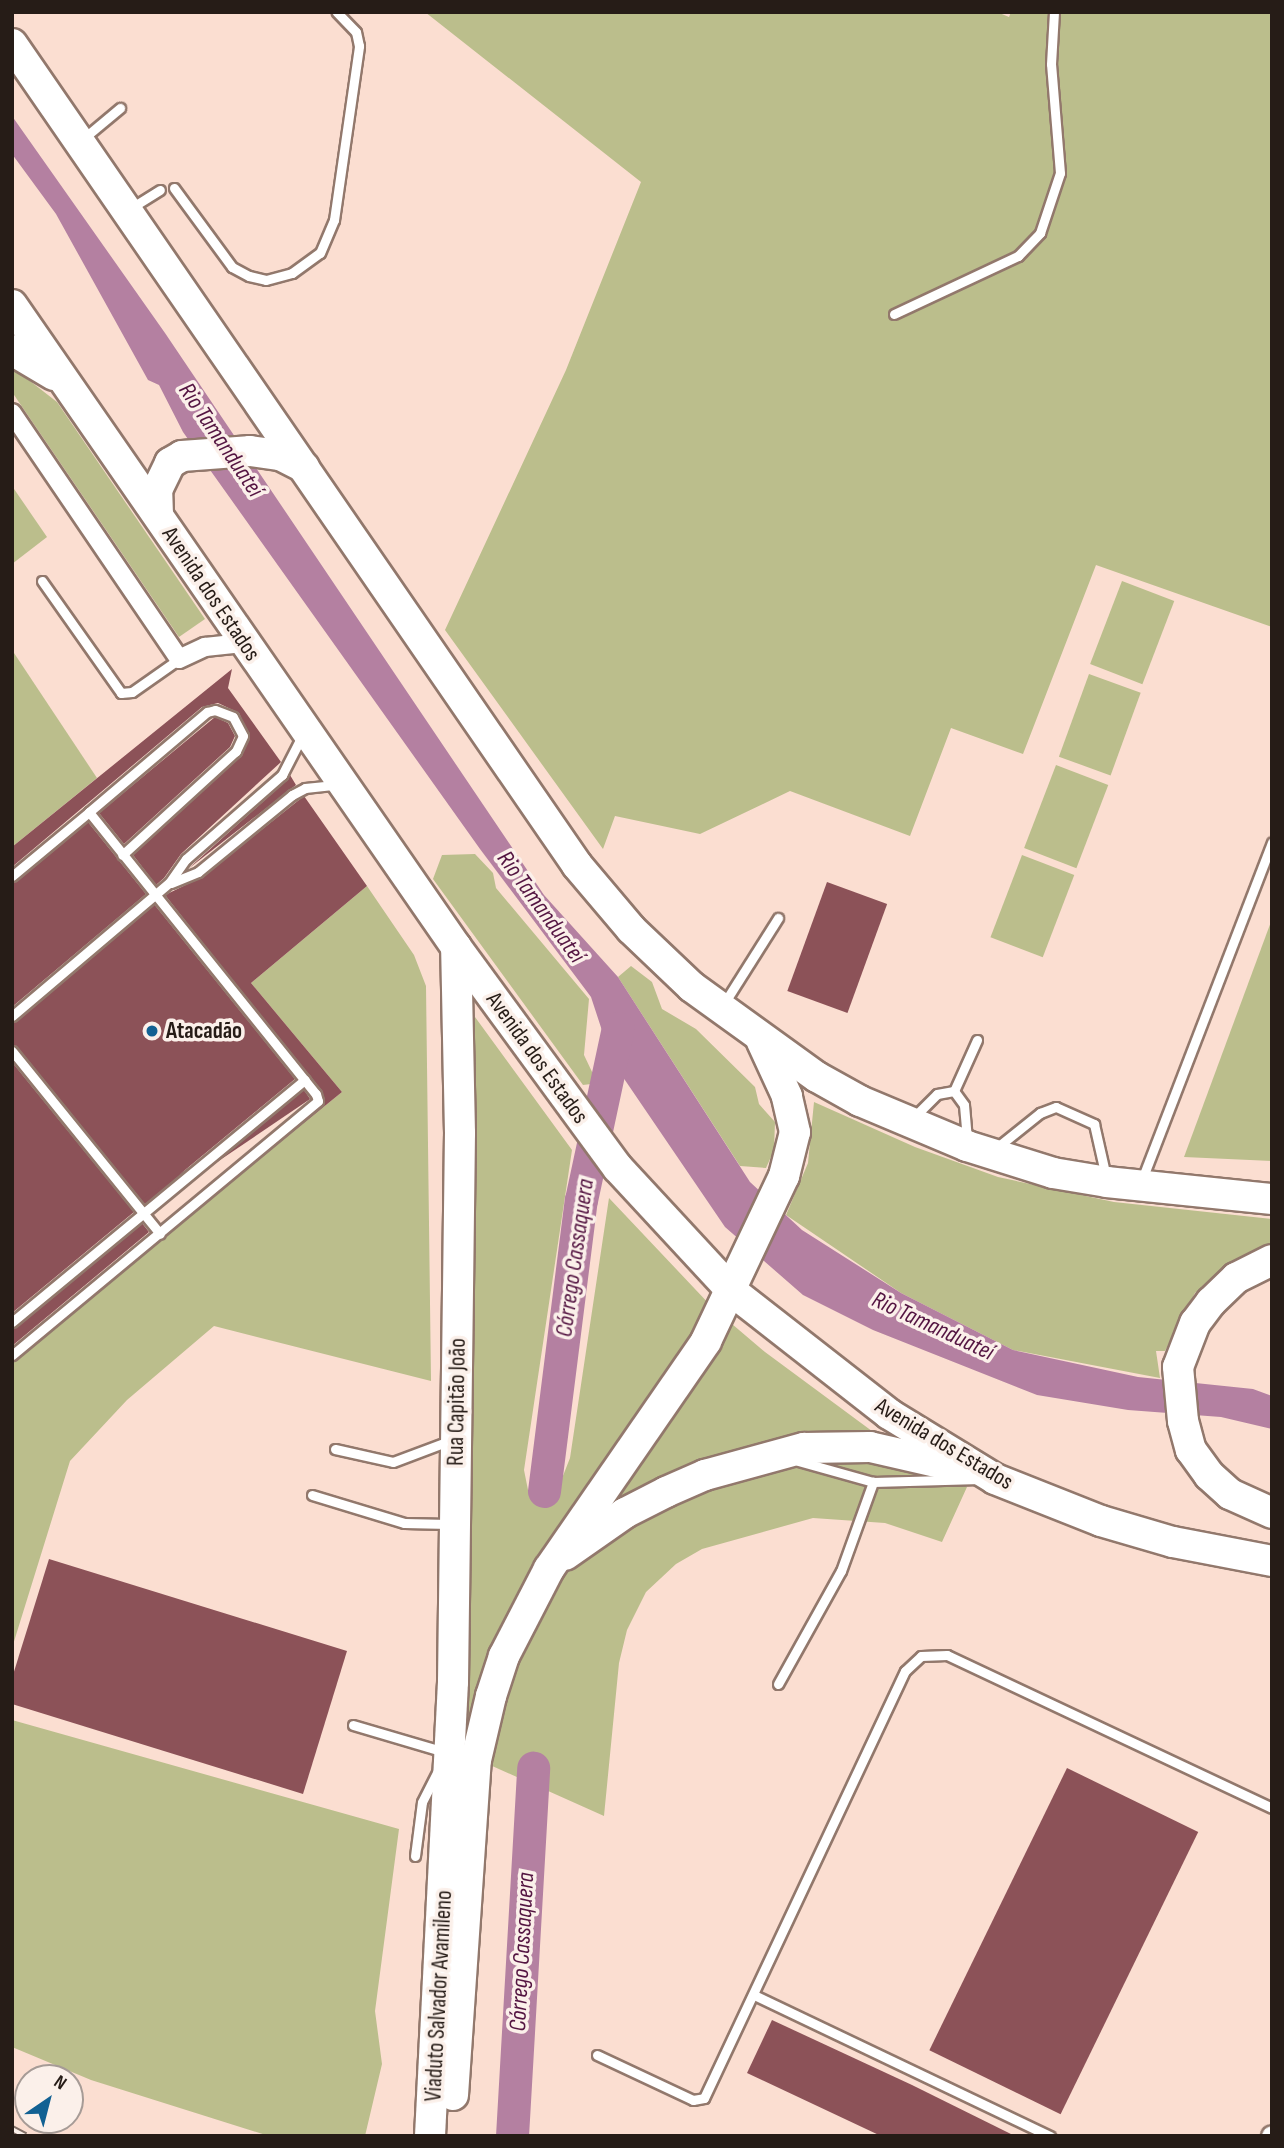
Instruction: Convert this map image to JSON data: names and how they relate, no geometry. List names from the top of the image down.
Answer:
{
  "streets": {
    "highway": ["Avenida dos Estados", "Rua Capitão João", "Viaduto Salvador Avamileno"]
  },
  "crossings": [
    ["Avenida dos Estados", "Rua Capitão João"],
    ["Rua Capitão João", "Viaduto Salvador Avamileno"]
  ],
  "water": ["Rio Tamanduateí", "Córrego Cassaquera"],
  "places": ["Atacadão"],
  "north": "top right"
}
